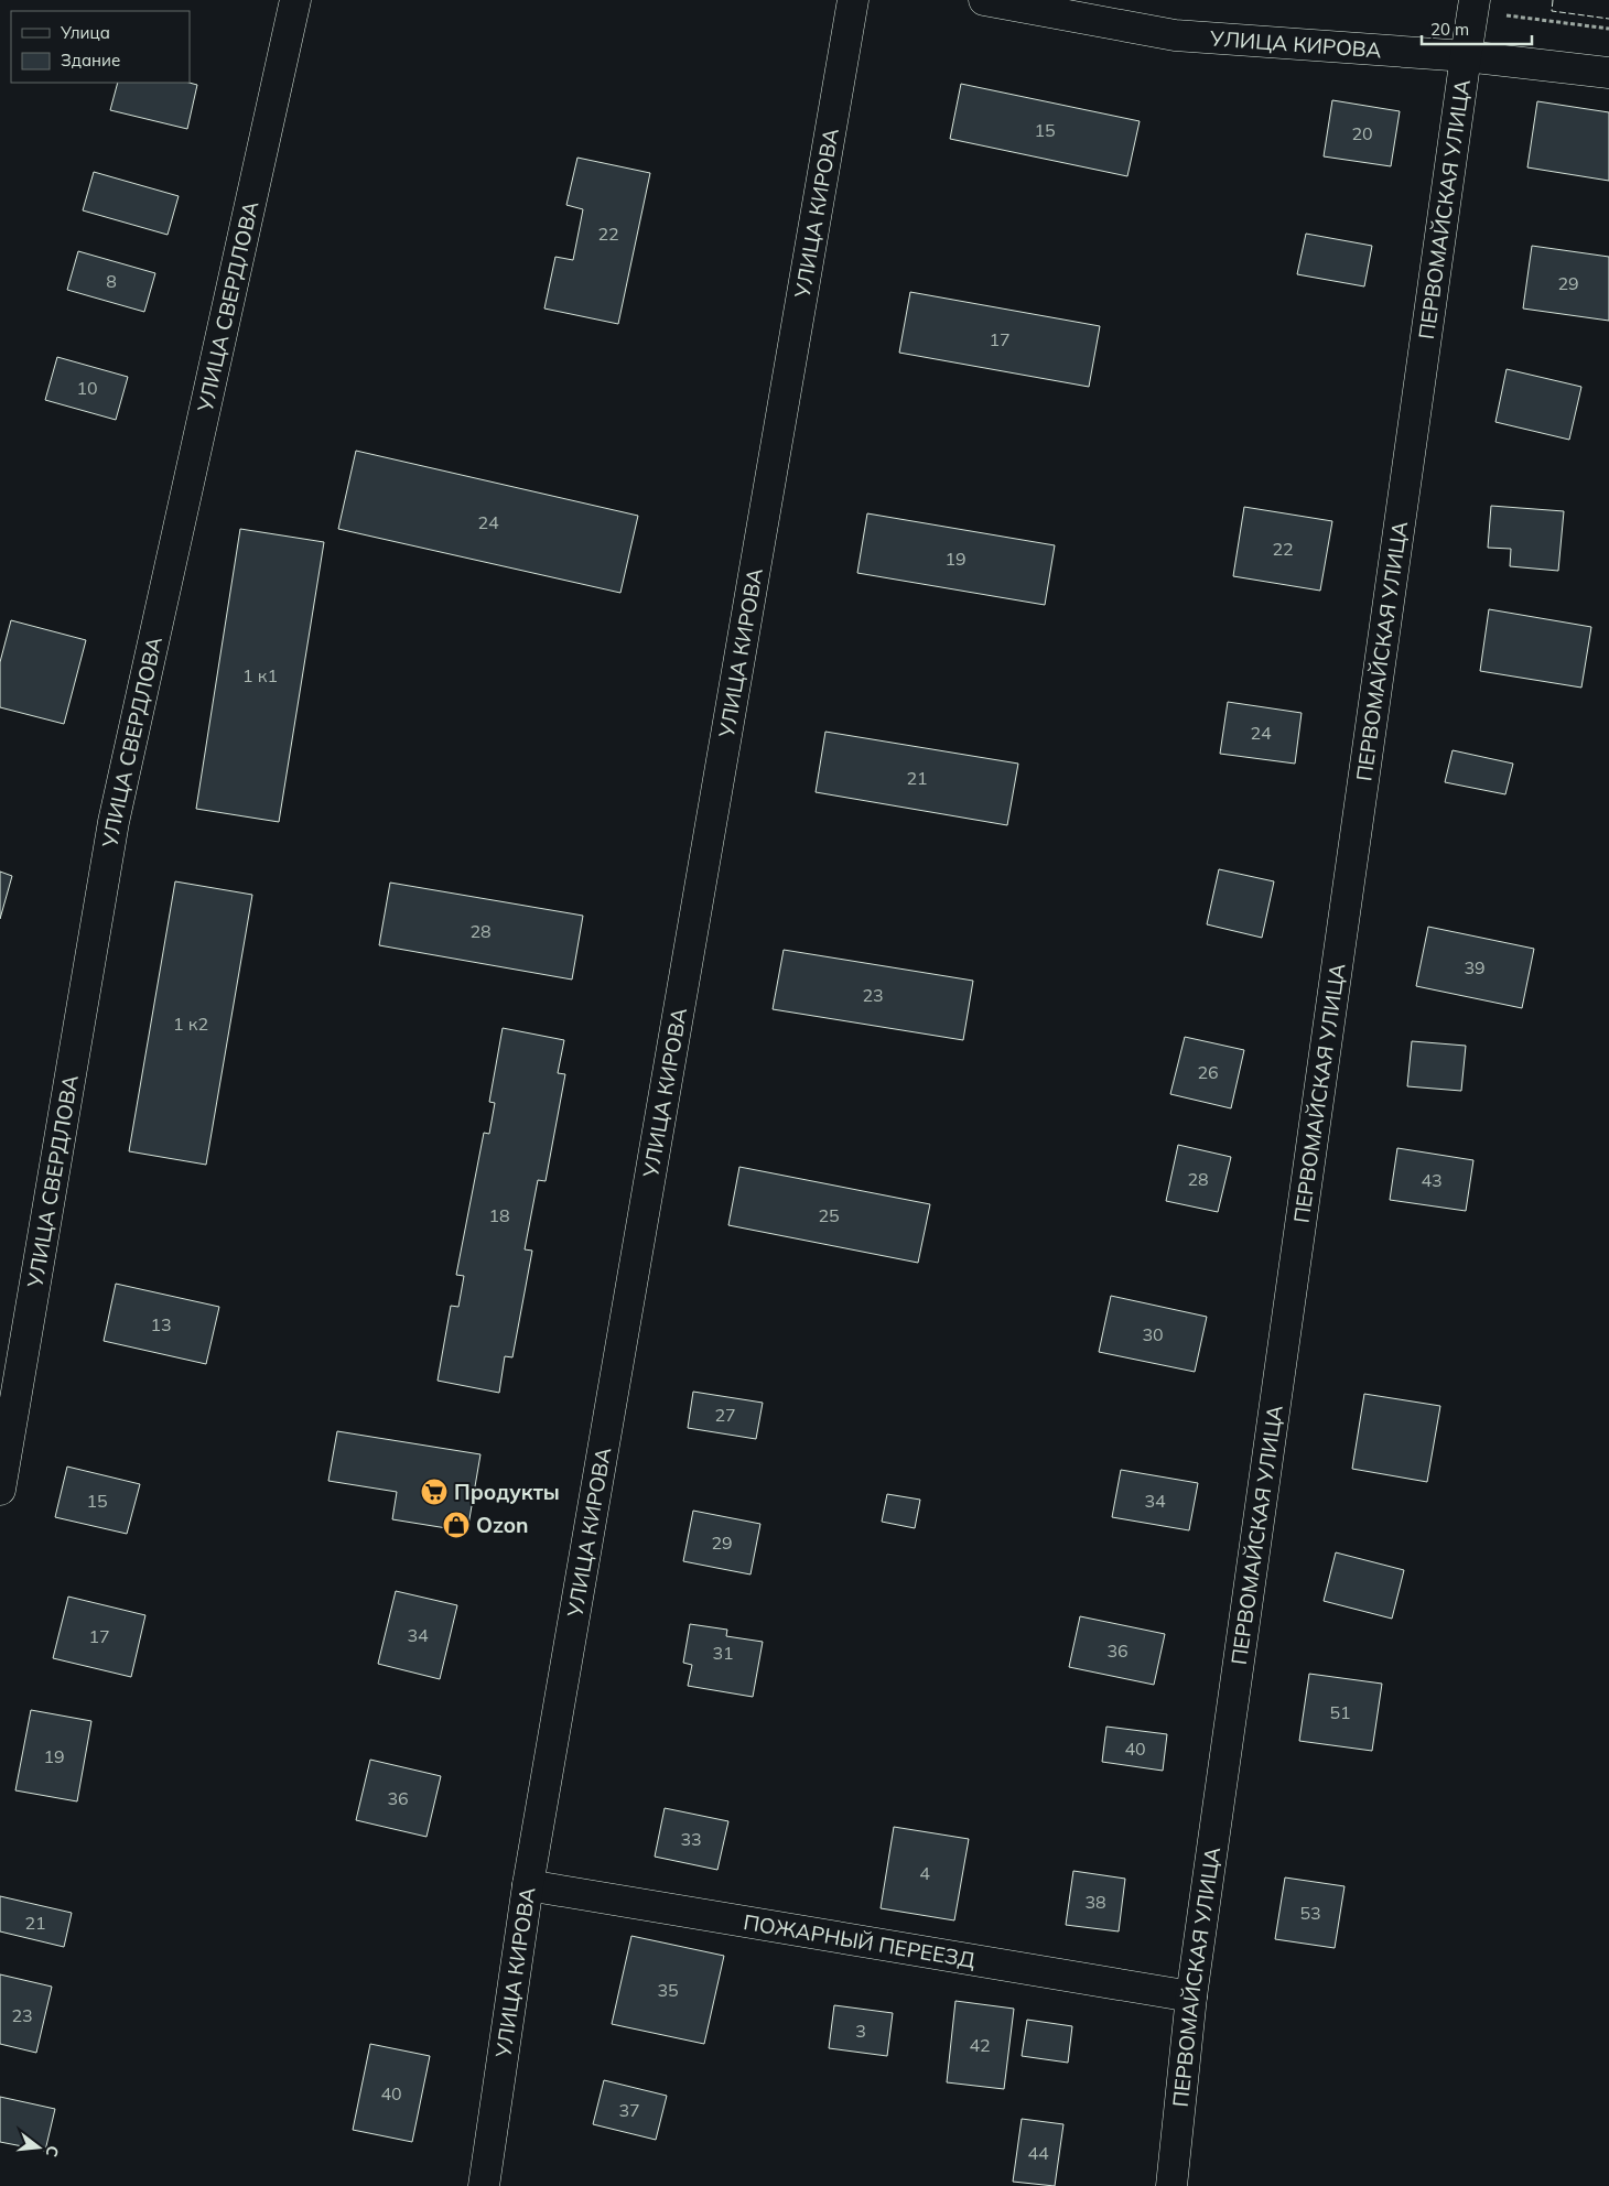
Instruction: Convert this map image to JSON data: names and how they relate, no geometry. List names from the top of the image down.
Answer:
{
  "streets": {
    "street": [
      "УЛИЦА КИРОВА",
      "ПЕРВОМАЙСКАЯ УЛИЦА",
      "УЛИЦА СВЕРДЛОВА",
      "ПОЖАРНЫЙ ПЕРЕЕЗД"
    ]
  },
  "crossings": [
    ["УЛИЦА КИРОВА", "ПЕРВОМАЙСКАЯ УЛИЦА"],
    ["УЛИЦА КИРОВА", "ПОЖАРНЫЙ ПЕРЕЕЗД"],
    ["ПЕРВОМАЙСКАЯ УЛИЦА", "ПОЖАРНЫЙ ПЕРЕЕЗД"]
  ],
  "places": {
    "supermarket": ["Продукты"],
    "shop": ["Ozon"]
  },
  "house_numbers": [
    "15",
    "20",
    "22",
    "8",
    "29",
    "17",
    "10",
    "24",
    "22",
    "19",
    "1 к1",
    "24",
    "21",
    "28",
    "39",
    "23",
    "1 к2",
    "26",
    "28",
    "43",
    "18",
    "25",
    "13",
    "30",
    "27",
    "15",
    "34",
    "29",
    "34",
    "17",
    "36",
    "31",
    "51",
    "40",
    "19",
    "36",
    "33",
    "4",
    "38",
    "53",
    "21",
    "35",
    "23",
    "3",
    "42",
    "40",
    "37",
    "44"
  ],
  "legend": ["Улица", "Здание"],
  "scale_bar": "20 m",
  "north": "right"
}
